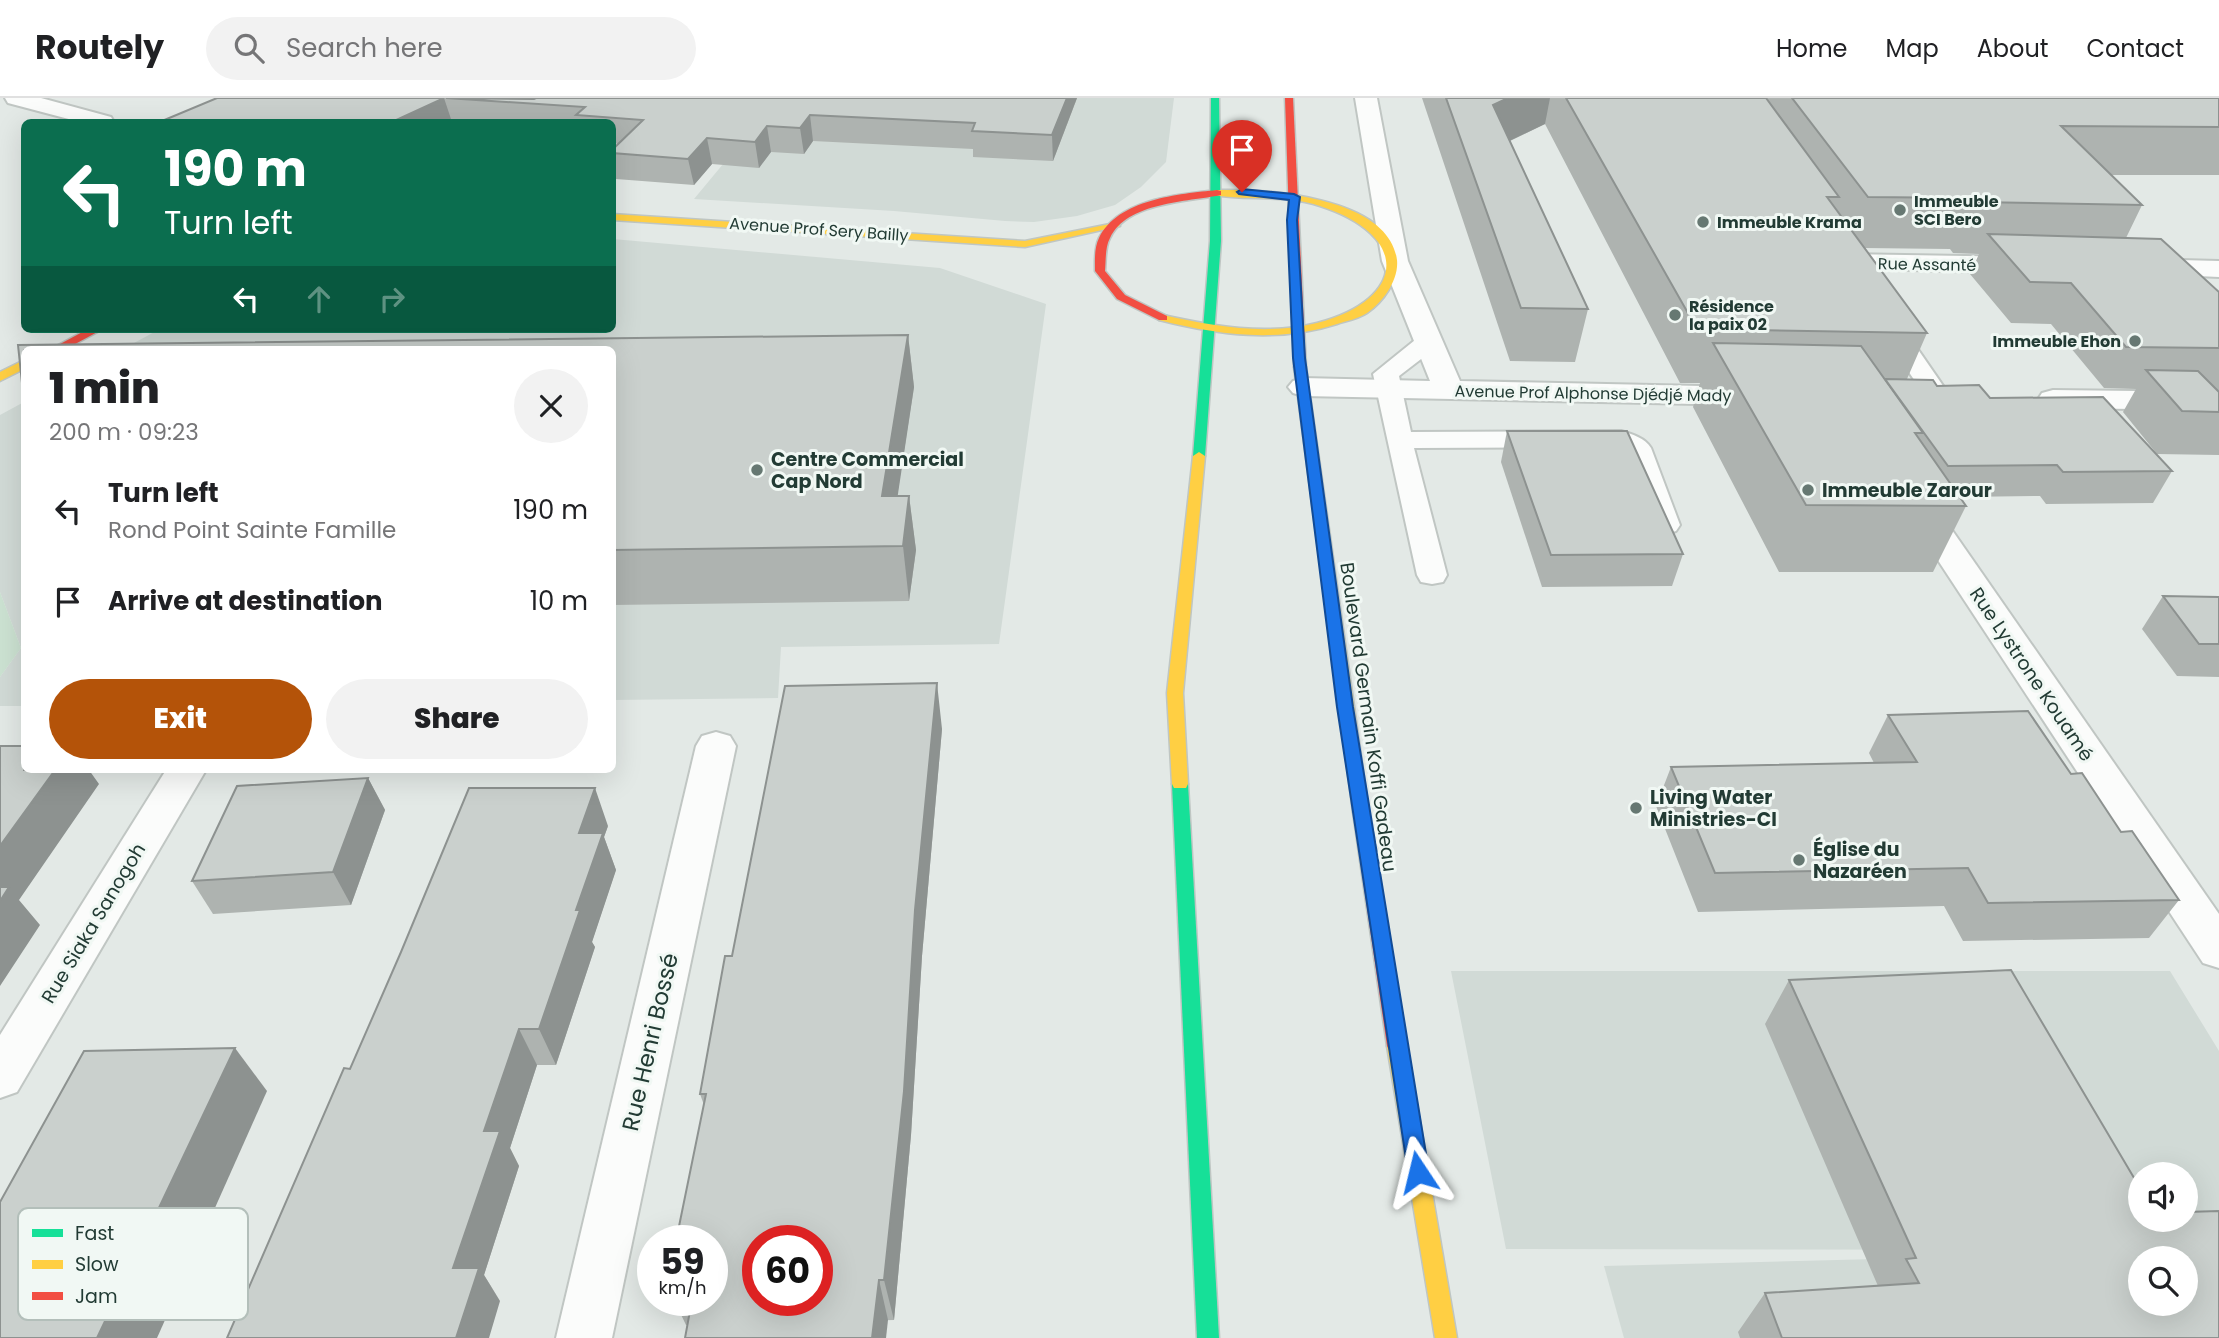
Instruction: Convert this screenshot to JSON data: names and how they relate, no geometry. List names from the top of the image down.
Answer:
{
  "streets": {
    "main road": ["Avenue Prof Sery Bailly", "Boulevard Germain Koffi Gadeau"],
    "street": [
      "Rue Assanté",
      "Avenue Prof Alphonse Djédjé Mady",
      "Rue Lystrone Kouamé",
      "Rue Siaka Sanogoh",
      "Rue Henri Bossé"
    ]
  },
  "crossings": [
    ["Avenue Prof Alphonse Djédjé Mady", "Boulevard Germain Koffi Gadeau"]
  ],
  "places": [
    "Immeuble SCI Bero",
    "Immeuble Krama",
    "Résidence la paix 02",
    "Immeuble Ehon",
    "Centre Commercial Cap Nord",
    "Immeuble Zarour",
    "Living Water Ministries-CI",
    "Église du Nazaréen"
  ],
  "legend": ["Fast", "Slow", "Jam"],
  "page": {
    "header": "Routely",
    "search": "Search here",
    "nav": [
      "Home",
      "Map",
      "About",
      "Contact"
    ],
    "turn": ["190 m", "Turn left"],
    "heading": ["1 min", "200 m · 09:23"],
    "list": [
      {
        "name": "Turn left",
        "note": "Rond Point Sainte Famille",
        "value": "190 m"
      },
      {
        "name": "Arrive at destination",
        "value": "10 m"
      }
    ],
    "buttons": ["Exit", "Share"],
    "speed": "59 km/h",
    "limit": "60"
  }
}
